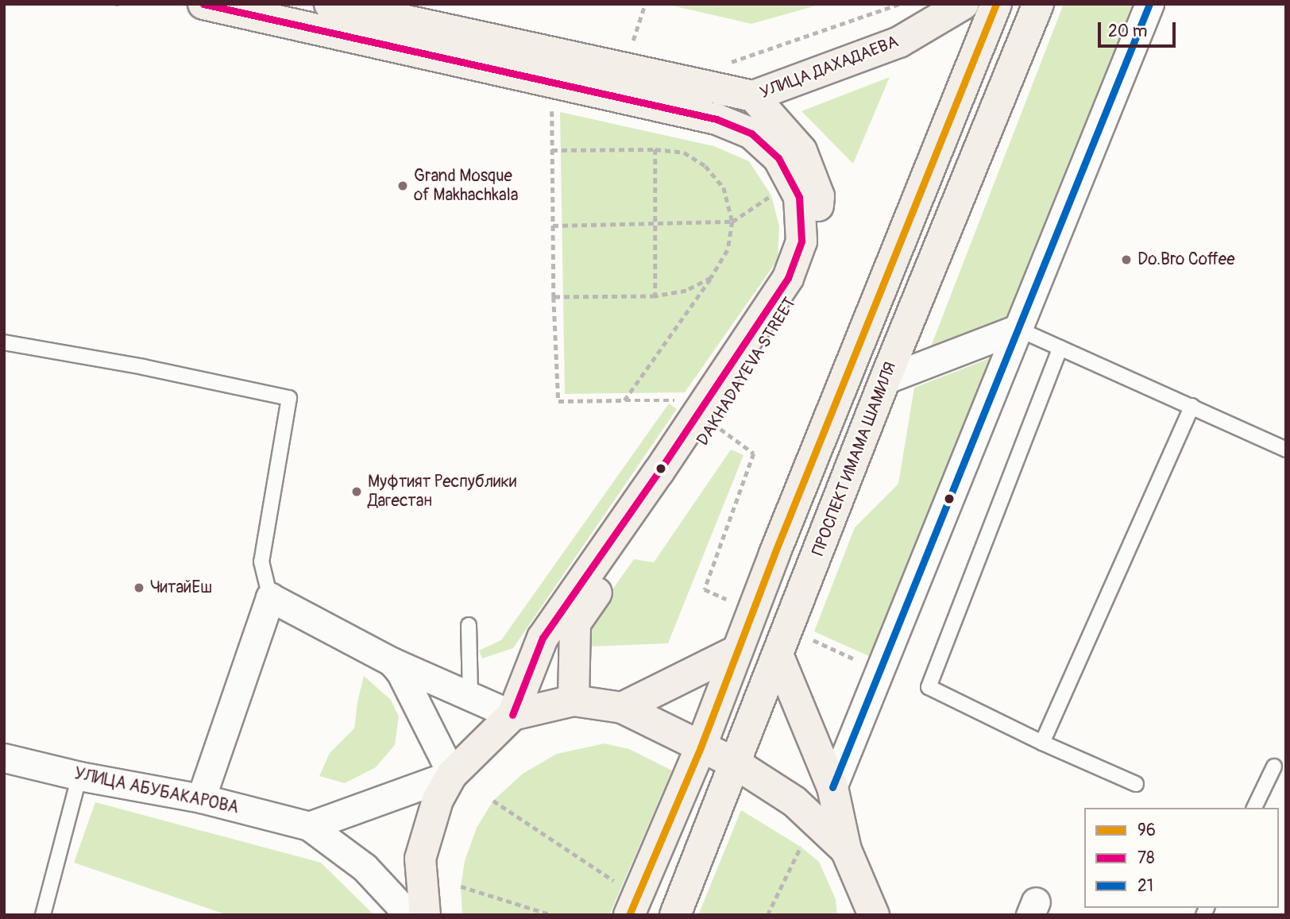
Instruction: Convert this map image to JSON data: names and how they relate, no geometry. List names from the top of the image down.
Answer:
{
  "streets": {
    "main road": ["УЛИЦА ДАХАДАЕВА", "DAKHADAYEVA STREET", "ПРОСПЕКТ ИМАМА ШАМИЛЯ"],
    "street": ["УЛИЦА АБУБАКАРОВА"]
  },
  "crossings": [
    ["УЛИЦА ДАХАДАЕВА", "DAKHADAYEVA STREET"]
  ],
  "places": [
    "Grand Mosque of Makhachkala",
    "Do.Bro Coffee",
    "Муфтият Республики Дагестан",
    "ЧитайЕш"
  ],
  "lines": ["transit line 96", "transit line 78", "transit line 21"],
  "legend": ["96", "78", "21"],
  "scale_bar": "20 m"
}
